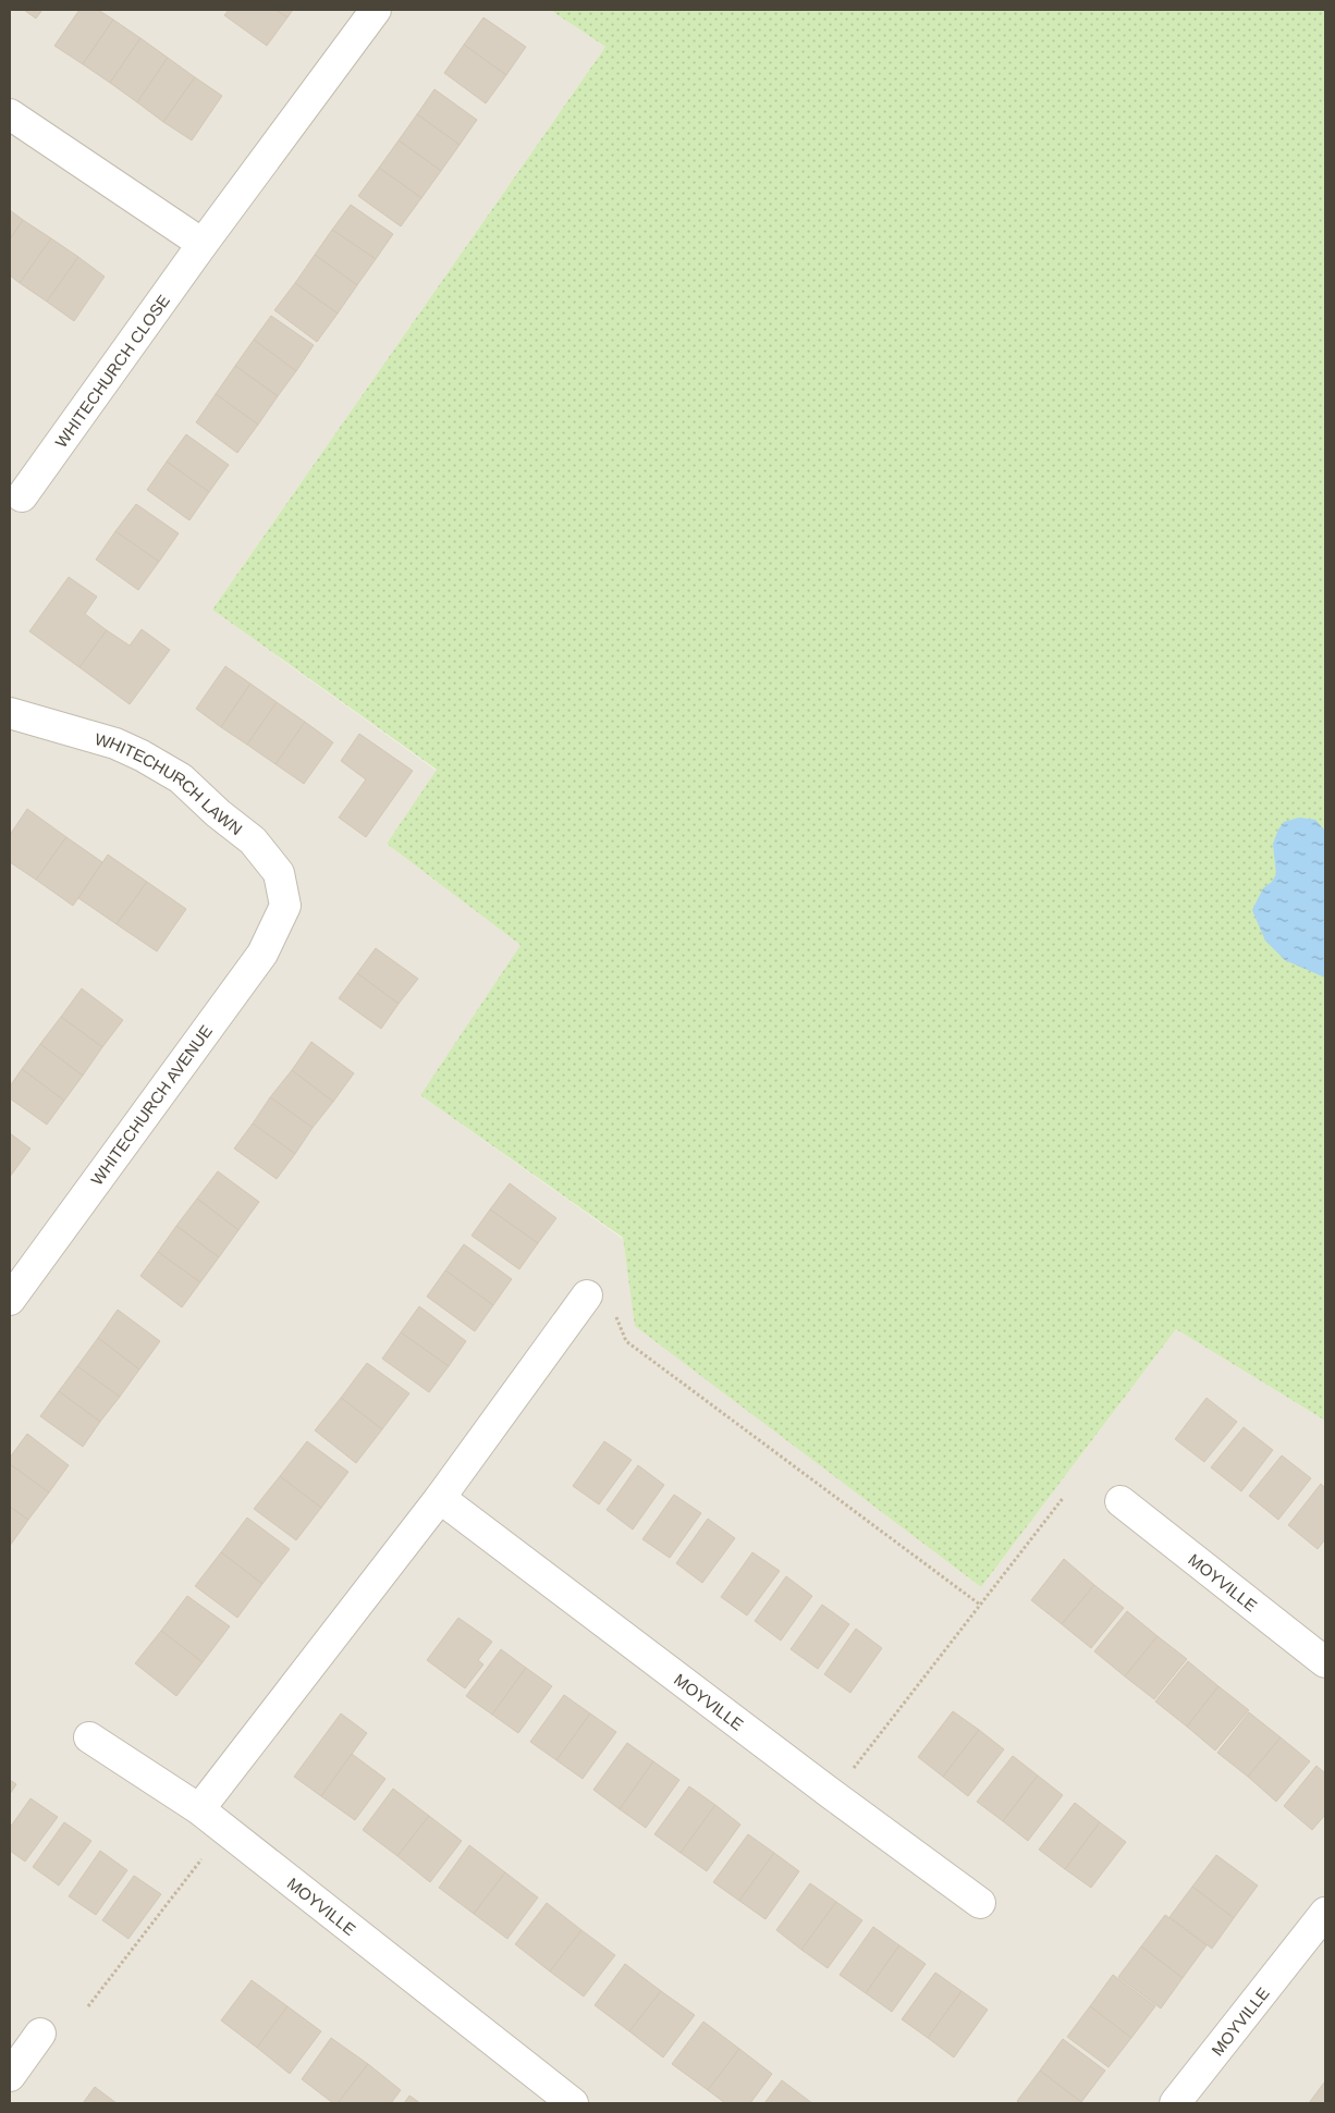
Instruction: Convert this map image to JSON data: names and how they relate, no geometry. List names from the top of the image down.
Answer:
{
  "streets": {
    "street": [
      "WHITECHURCH CLOSE",
      "WHITECHURCH LAWN",
      "WHITECHURCH AVENUE",
      "MOYVILLE"
    ]
  },
  "crossings": [
    ["WHITECHURCH LAWN", "WHITECHURCH AVENUE"]
  ]
}
